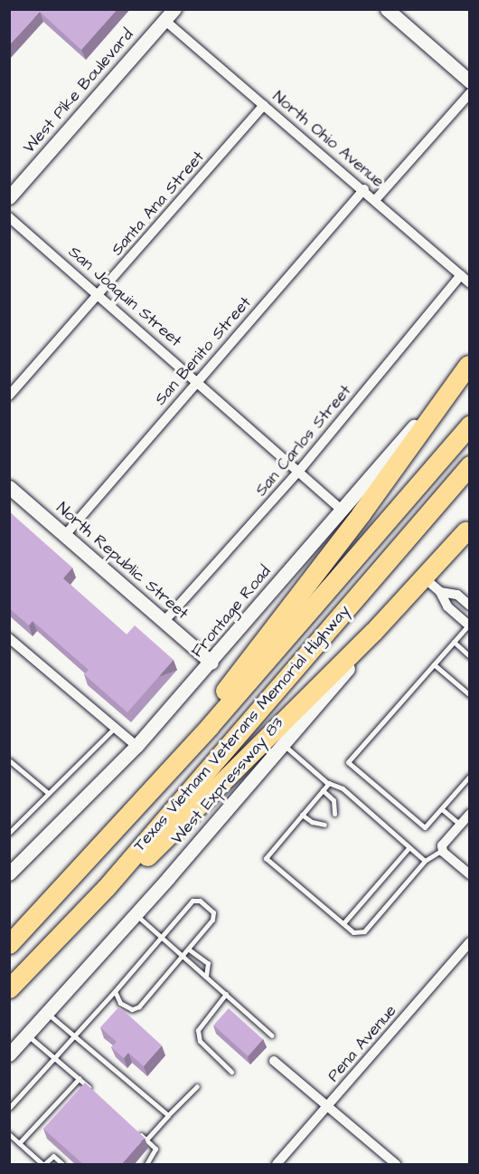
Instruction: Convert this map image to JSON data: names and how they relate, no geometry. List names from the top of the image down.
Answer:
{
  "streets": {
    "highway": ["Texas Vietnam Veterans Memorial Highway"],
    "main road": [
      "West Pike Boulevard",
      "North Republic Street",
      "Frontage Road",
      "West Expressway 83"
    ],
    "street": [
      "North Ohio Avenue",
      "Santa Ana Street",
      "San Joaquin Street",
      "San Benito Street",
      "San Carlos Street",
      "Pena Avenue"
    ]
  },
  "crossings": [
    ["West Pike Boulevard", "North Ohio Avenue"],
    ["North Ohio Avenue", "Santa Ana Street"],
    ["North Ohio Avenue", "San Benito Street"],
    ["North Ohio Avenue", "San Carlos Street"],
    ["Santa Ana Street", "San Joaquin Street"],
    ["San Joaquin Street", "San Benito Street"],
    ["San Joaquin Street", "San Carlos Street"],
    ["San Joaquin Street", "Frontage Road"],
    ["San Benito Street", "North Republic Street"],
    ["San Carlos Street", "North Republic Street"],
    ["North Republic Street", "Frontage Road"]
  ]
}
